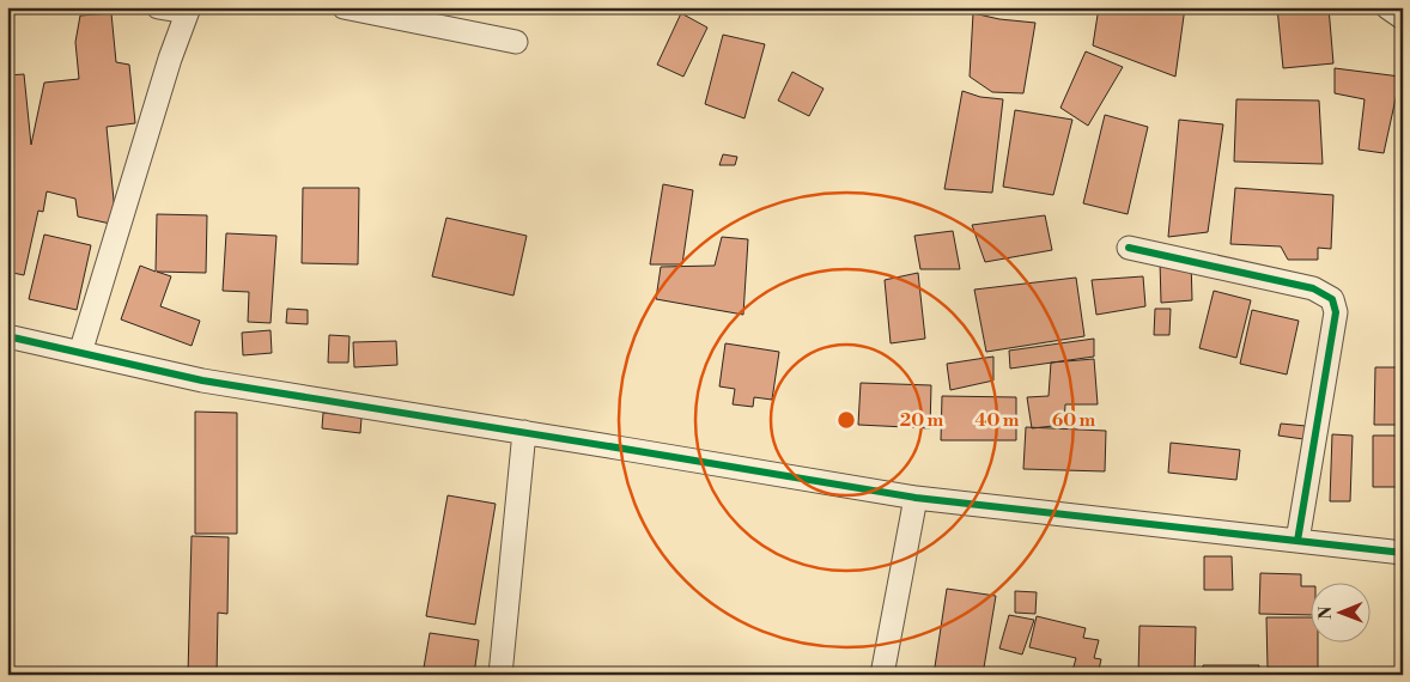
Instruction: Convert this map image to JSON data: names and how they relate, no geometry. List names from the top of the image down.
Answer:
{
  "north": "left",
  "rings": ["20 m", "40 m", "60 m"]
}
